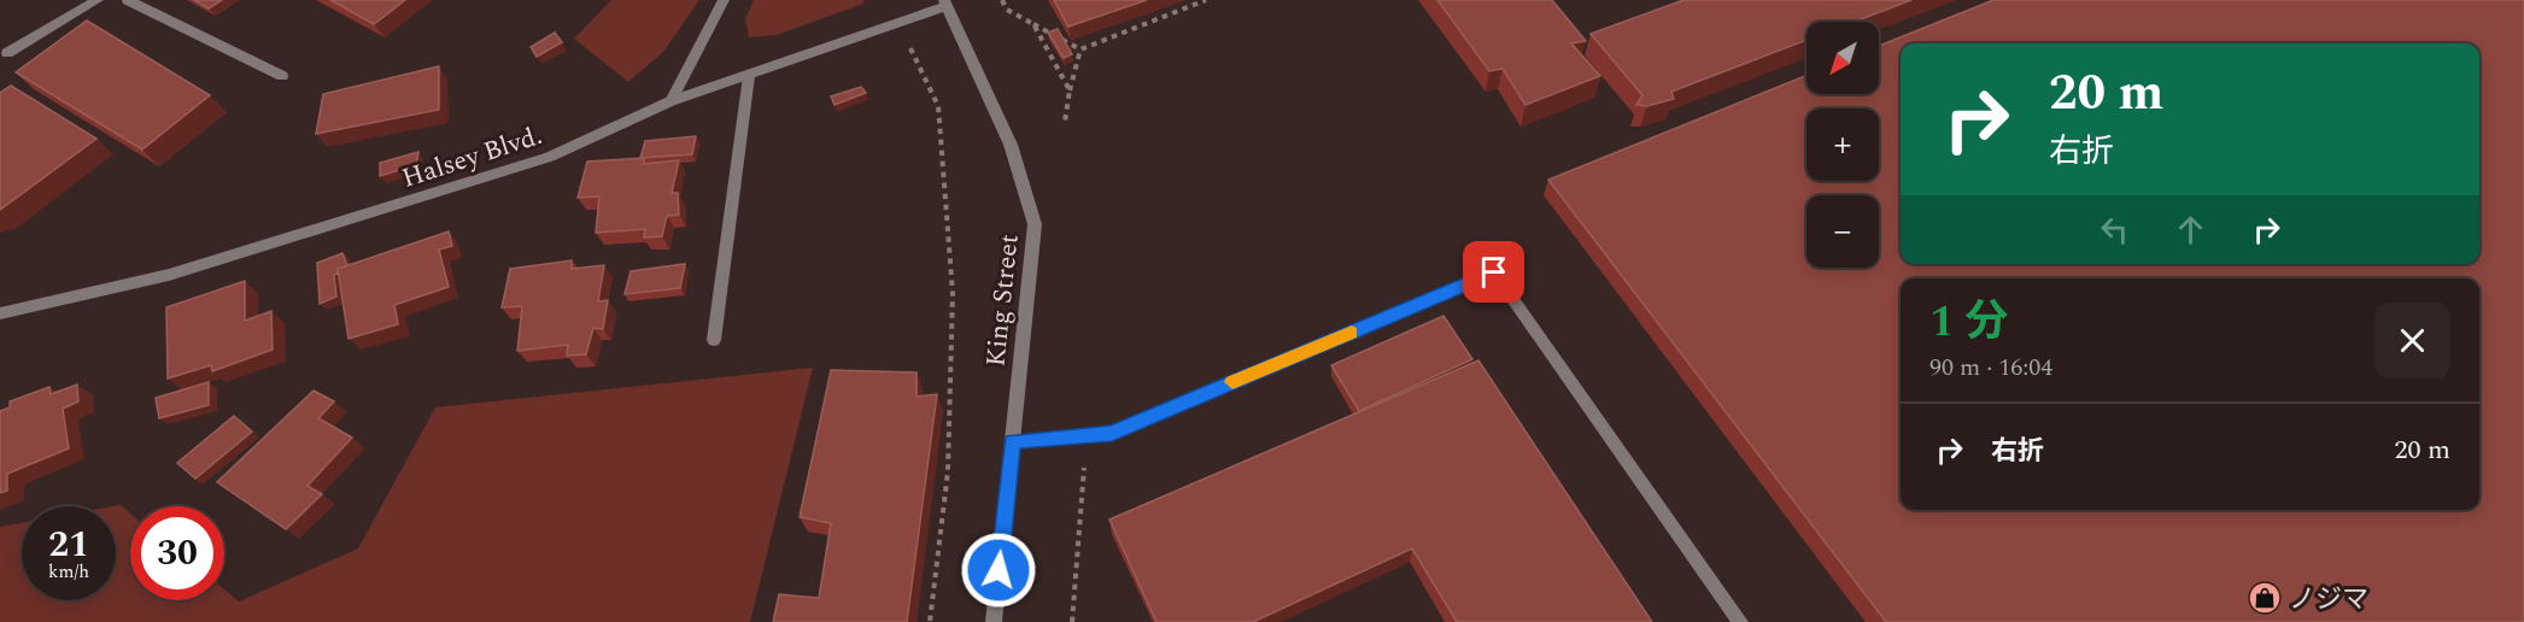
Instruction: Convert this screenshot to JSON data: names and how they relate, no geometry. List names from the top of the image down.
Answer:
{
  "streets": {
    "street": ["Halsey Blvd.", "King Street"]
  },
  "crossings": [
    ["Halsey Blvd.", "King Street"]
  ],
  "places": {
    "shop": ["ノジマ"]
  },
  "north": "bottom left",
  "page": {
    "map_buttons": ["+", "−"],
    "turn": ["20 m", "右折"],
    "heading": ["1 分", "90 m · 16:04"],
    "list": [
      {
        "name": "右折",
        "value": "20 m"
      }
    ],
    "speed": "21 km/h",
    "limit": "30"
  }
}
